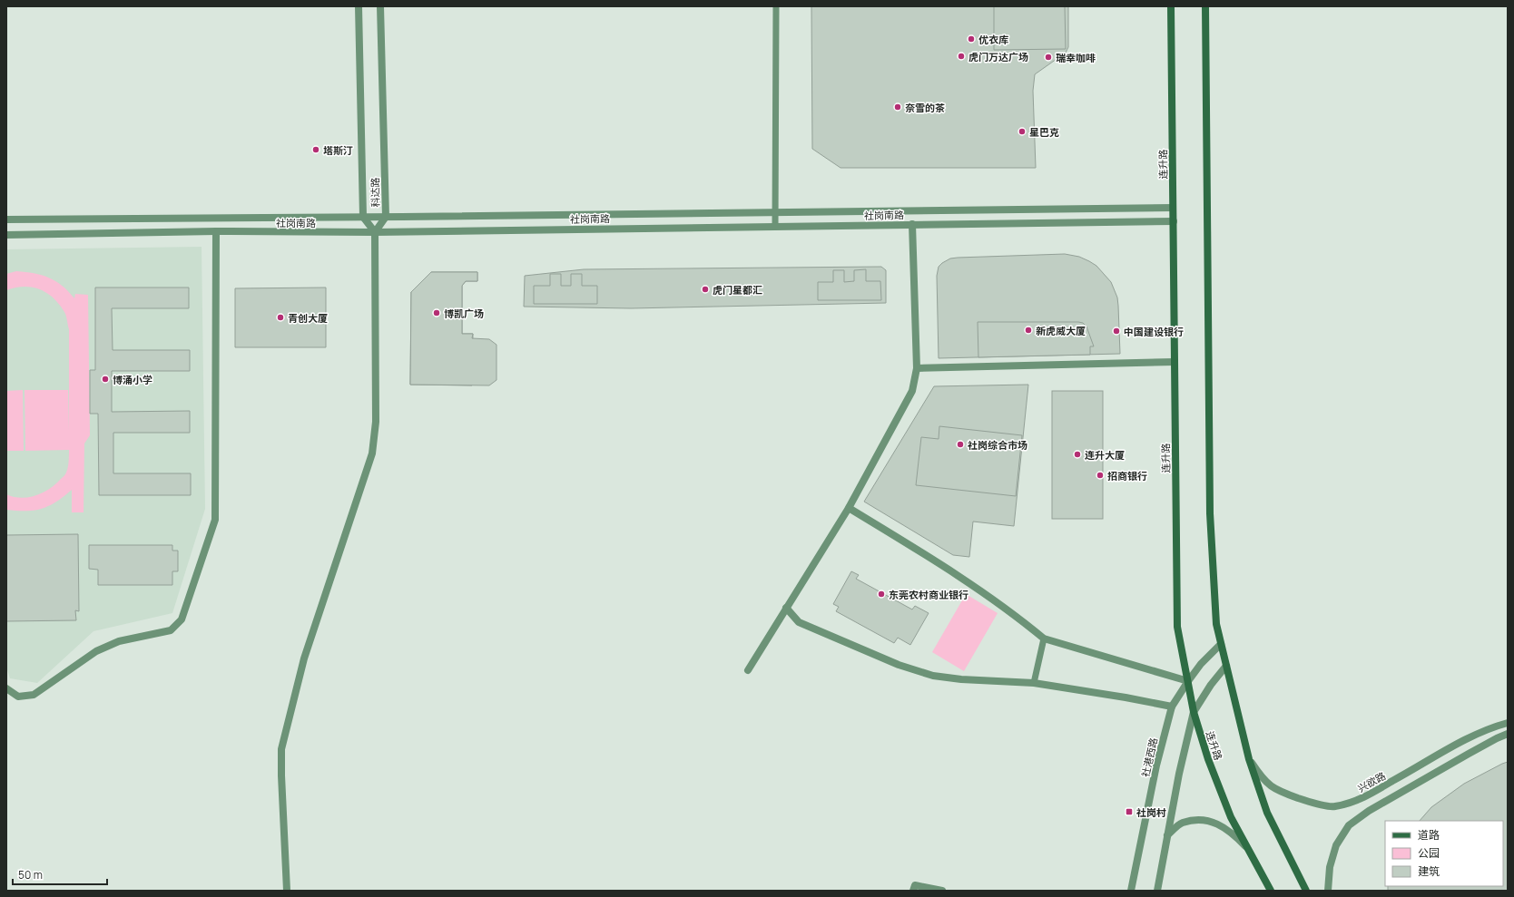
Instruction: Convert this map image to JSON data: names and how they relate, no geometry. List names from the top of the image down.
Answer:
{
  "streets": {
    "main road": ["连升路"],
    "street": [
      "科达路",
      "社岗南路",
      "社港西路",
      "兴欲路"
    ]
  },
  "crossings": [
    ["连升路", "社岗南路"],
    ["连升路", "社港西路"],
    ["科达路", "社岗南路"]
  ],
  "places": {
    "other": [
      "优衣库",
      "虎门万达广场",
      "瑞幸咖啡",
      "奈雪的茶",
      "星巴克",
      "塔斯汀",
      "虎门星都汇",
      "博凯广场",
      "青创大厦",
      "新虎威大厦",
      "中国建设银行",
      "博涌小学",
      "社岗综合市场",
      "连升大厦",
      "招商银行",
      "东莞农村商业银行"
    ],
    "transit": ["社岗村"]
  },
  "legend": ["道路", "公园", "建筑"],
  "scale_bar": "50 m"
}
